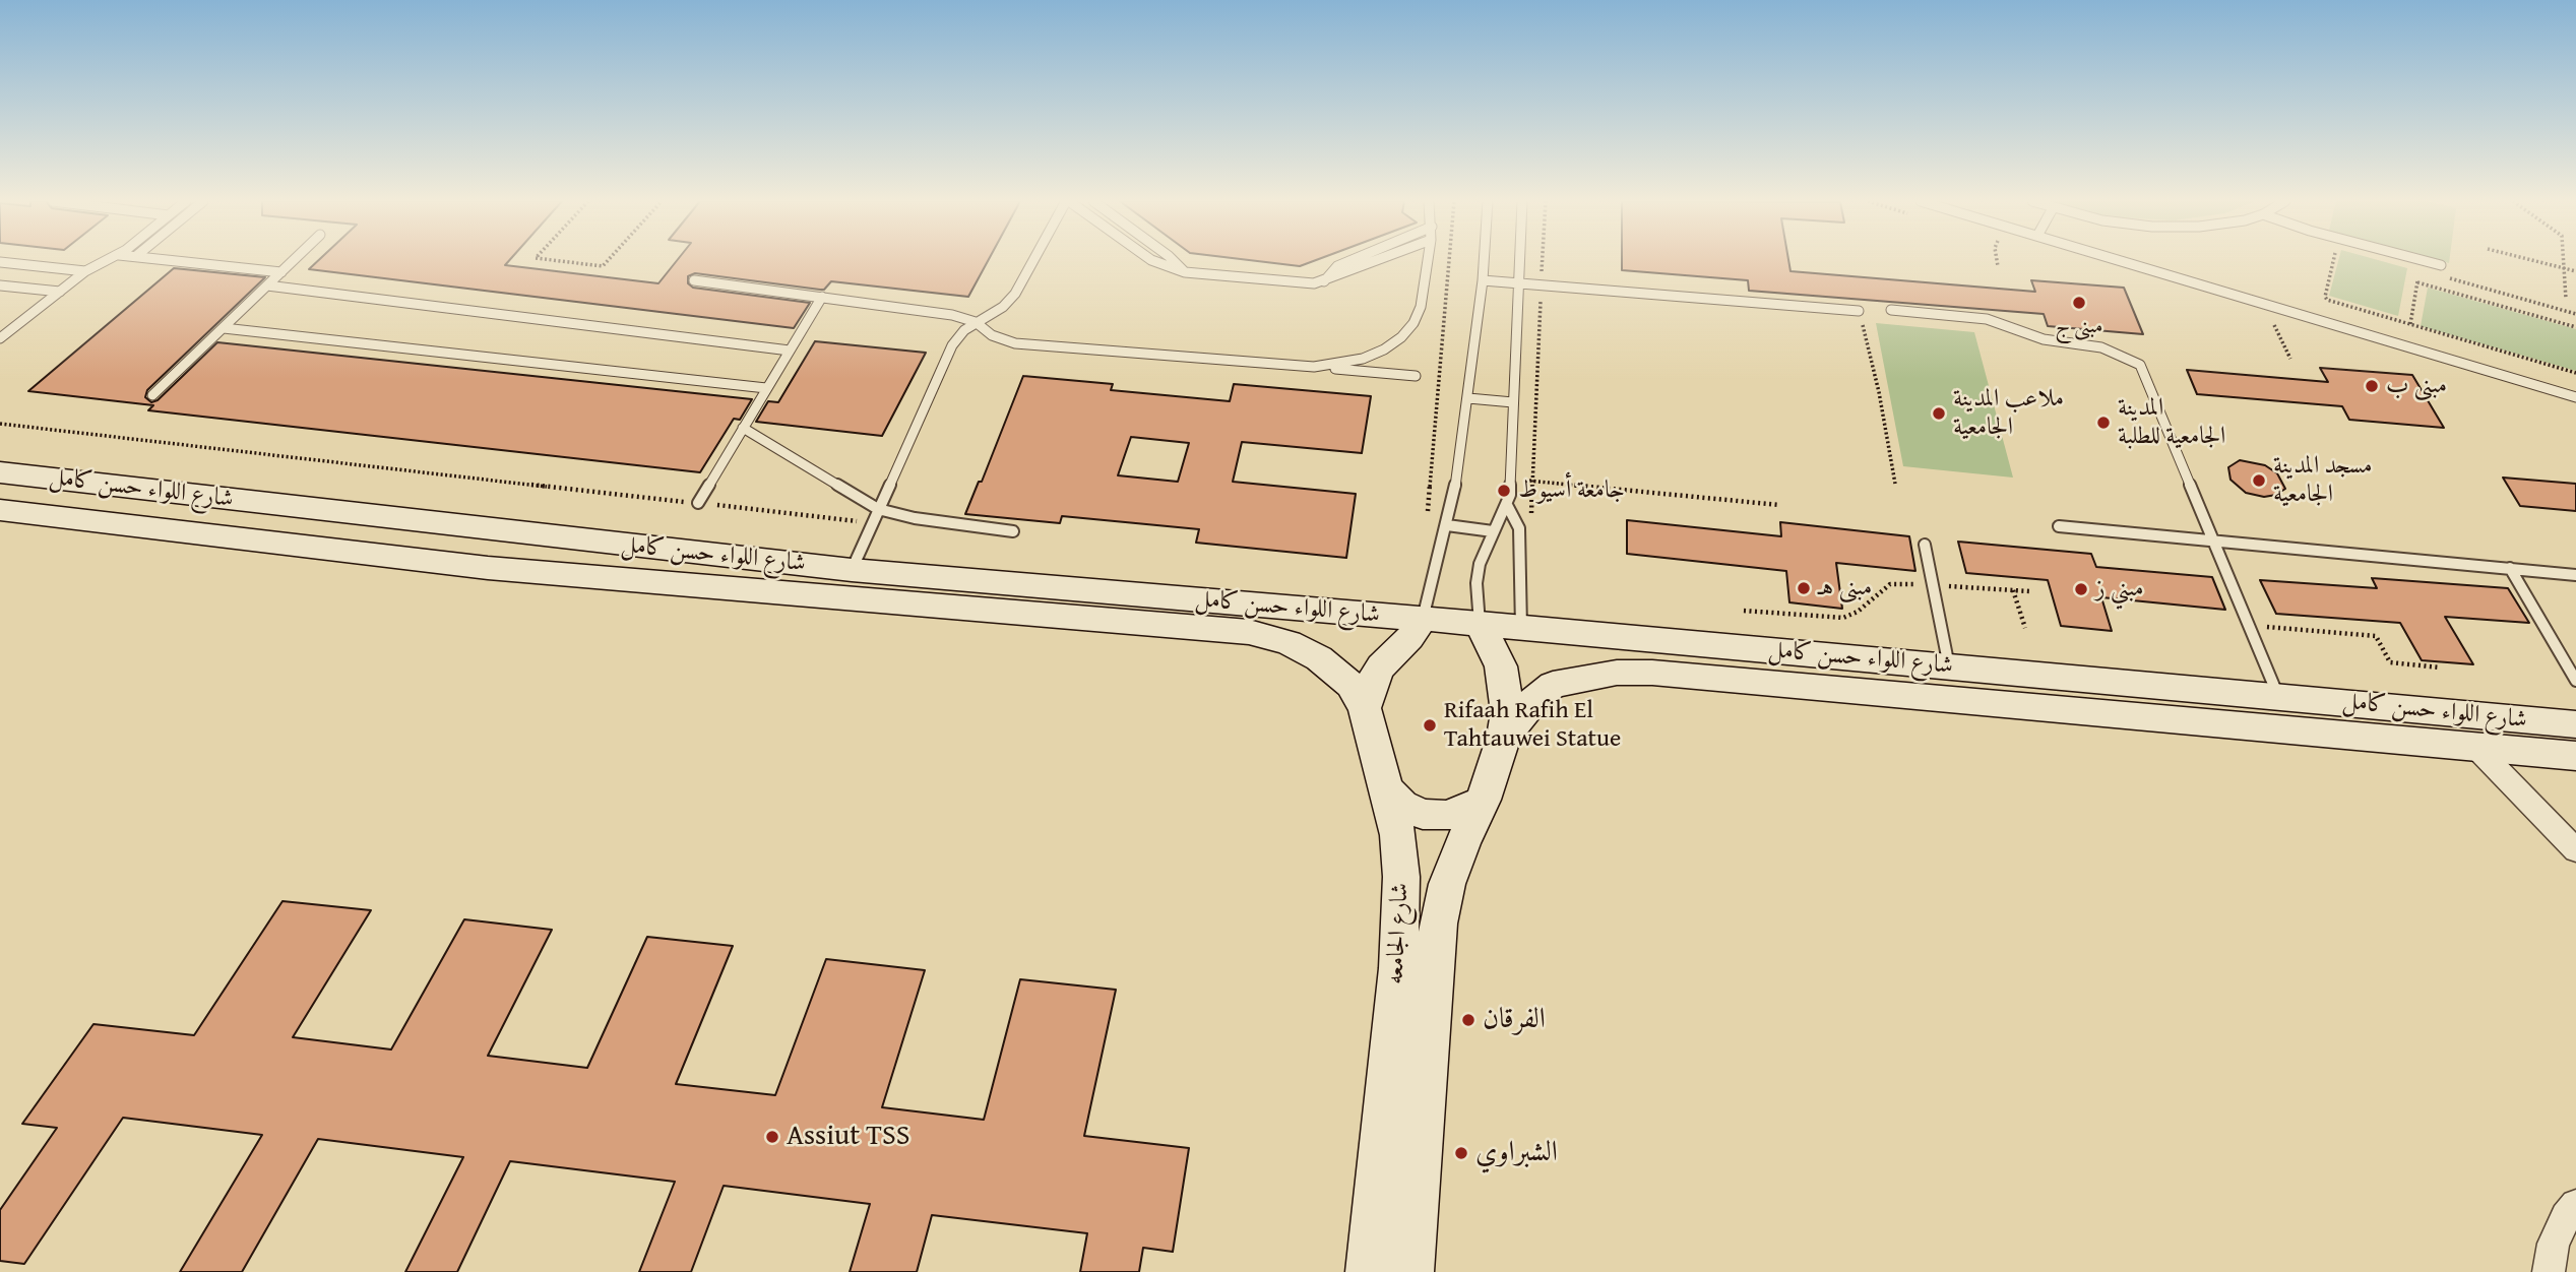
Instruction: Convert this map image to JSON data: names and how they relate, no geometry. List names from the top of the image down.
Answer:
{
  "streets": {
    "main road": ["شارع اللواء حسن كامل", "شارع الجامعه"]
  },
  "crossings": [
    ["شارع اللواء حسن كامل", "شارع الجامعه"]
  ],
  "places": [
    "مبنى ج",
    "مبنى ب",
    "ملاعب المدينة الجامعية",
    "المدينة الجامعية للطلبة",
    "مسجد المدينة الجامعية",
    "جامعة أسيوط",
    "مبنى هـ",
    "مبني ز",
    "Rifaah Rafih El Tahtauwei Statue",
    "الفرقان",
    "Assiut TSS",
    "الشبراوي"
  ]
}
